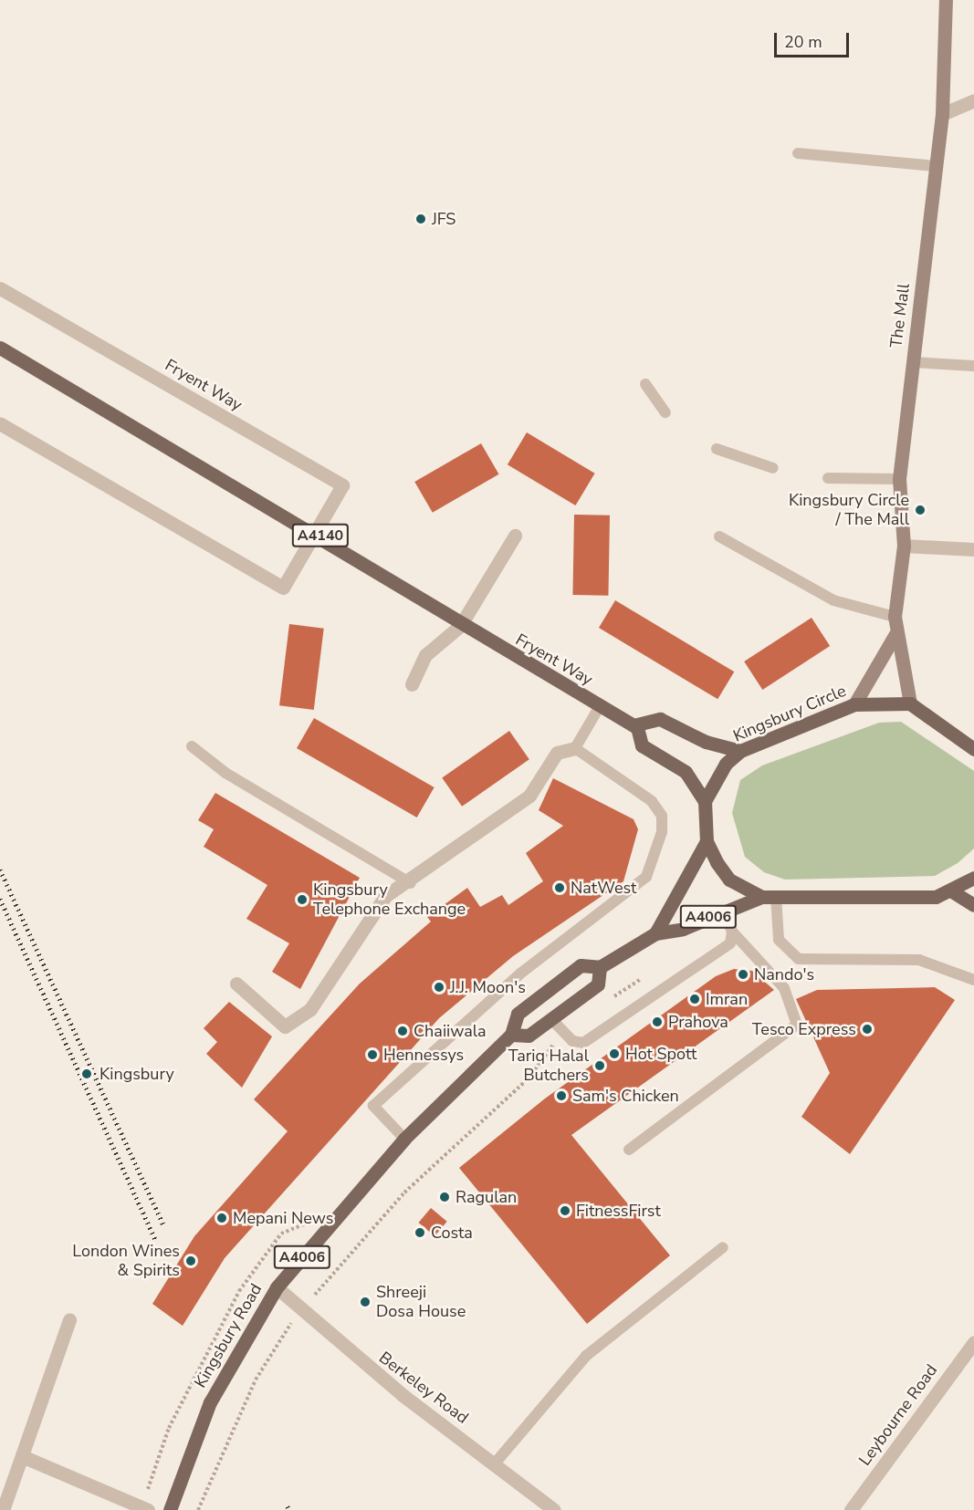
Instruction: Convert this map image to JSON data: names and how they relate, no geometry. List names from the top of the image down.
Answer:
{
  "streets": {
    "main road": [
      "Fryent Way",
      "A4140",
      "Kingsbury Circle",
      "A4006",
      "Kingsbury Road"
    ],
    "street": ["The Mall", "Berkeley Road", "Leybourne Road"]
  },
  "crossings": [
    ["The Mall", "Kingsbury Circle"],
    ["Kingsbury Road", "Berkeley Road"]
  ],
  "places": [
    "JFS",
    "Kingsbury Circle / The Mall",
    "NatWest",
    "Kingsbury Telephone Exchange",
    "Nando's",
    "J.J. Moon's",
    "Imran",
    "Prahova",
    "Tesco Express",
    "Chaiiwala",
    "Hot Spott",
    "Hennessys",
    "Tariq Halal Butchers",
    "Kingsbury",
    "Sam's Chicken",
    "Ragulan",
    "FitnessFirst",
    "Mepani News",
    "Costa",
    "London Wines & Spirits",
    "Shreeji Dosa House"
  ],
  "scale_bar": "20 m"
}
